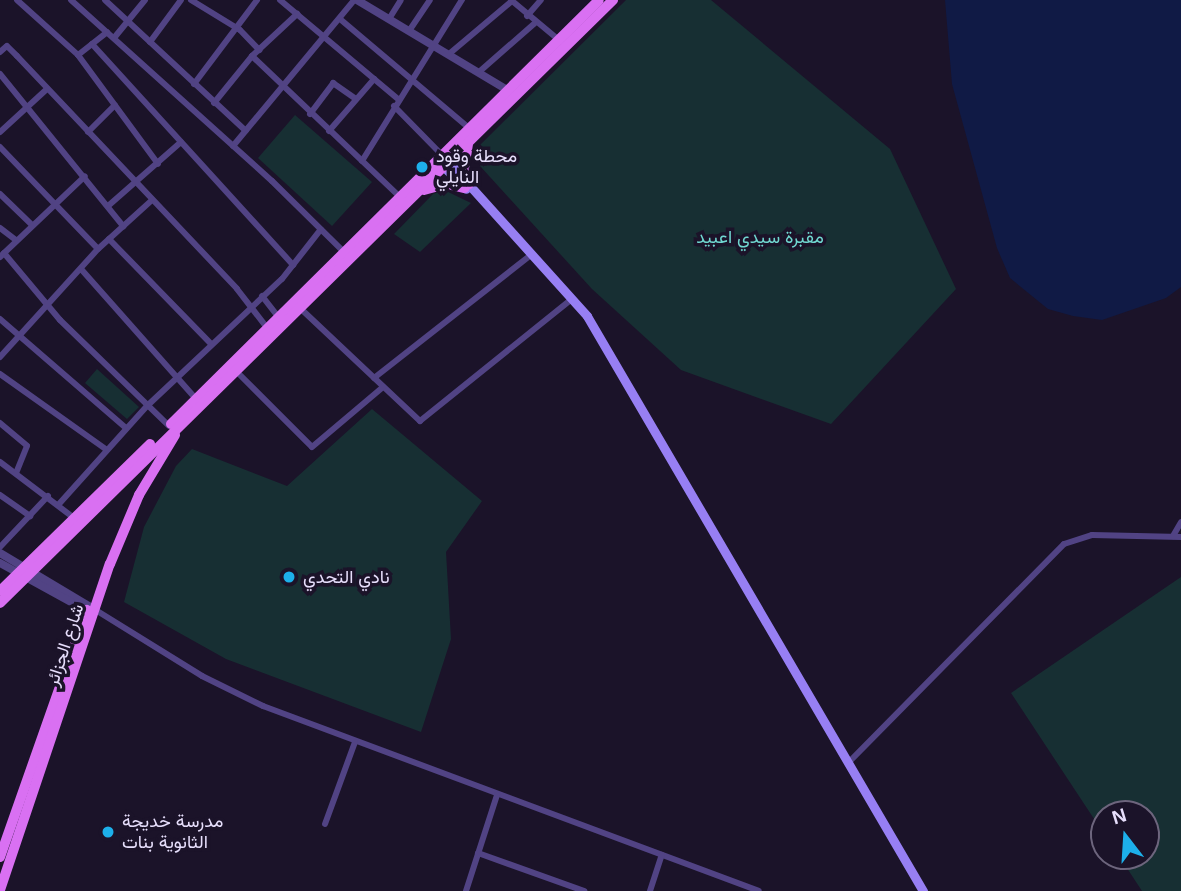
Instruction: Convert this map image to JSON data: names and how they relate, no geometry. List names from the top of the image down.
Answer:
{
  "streets": {
    "main road": ["شارع الجزائر"]
  },
  "parks": ["مقبرة سيدي اعبيد"],
  "places": ["محطة وقود النايلي", "نادي التحدي", "مدرسة خديجة الثانوية بنات"],
  "north": "top"
}
